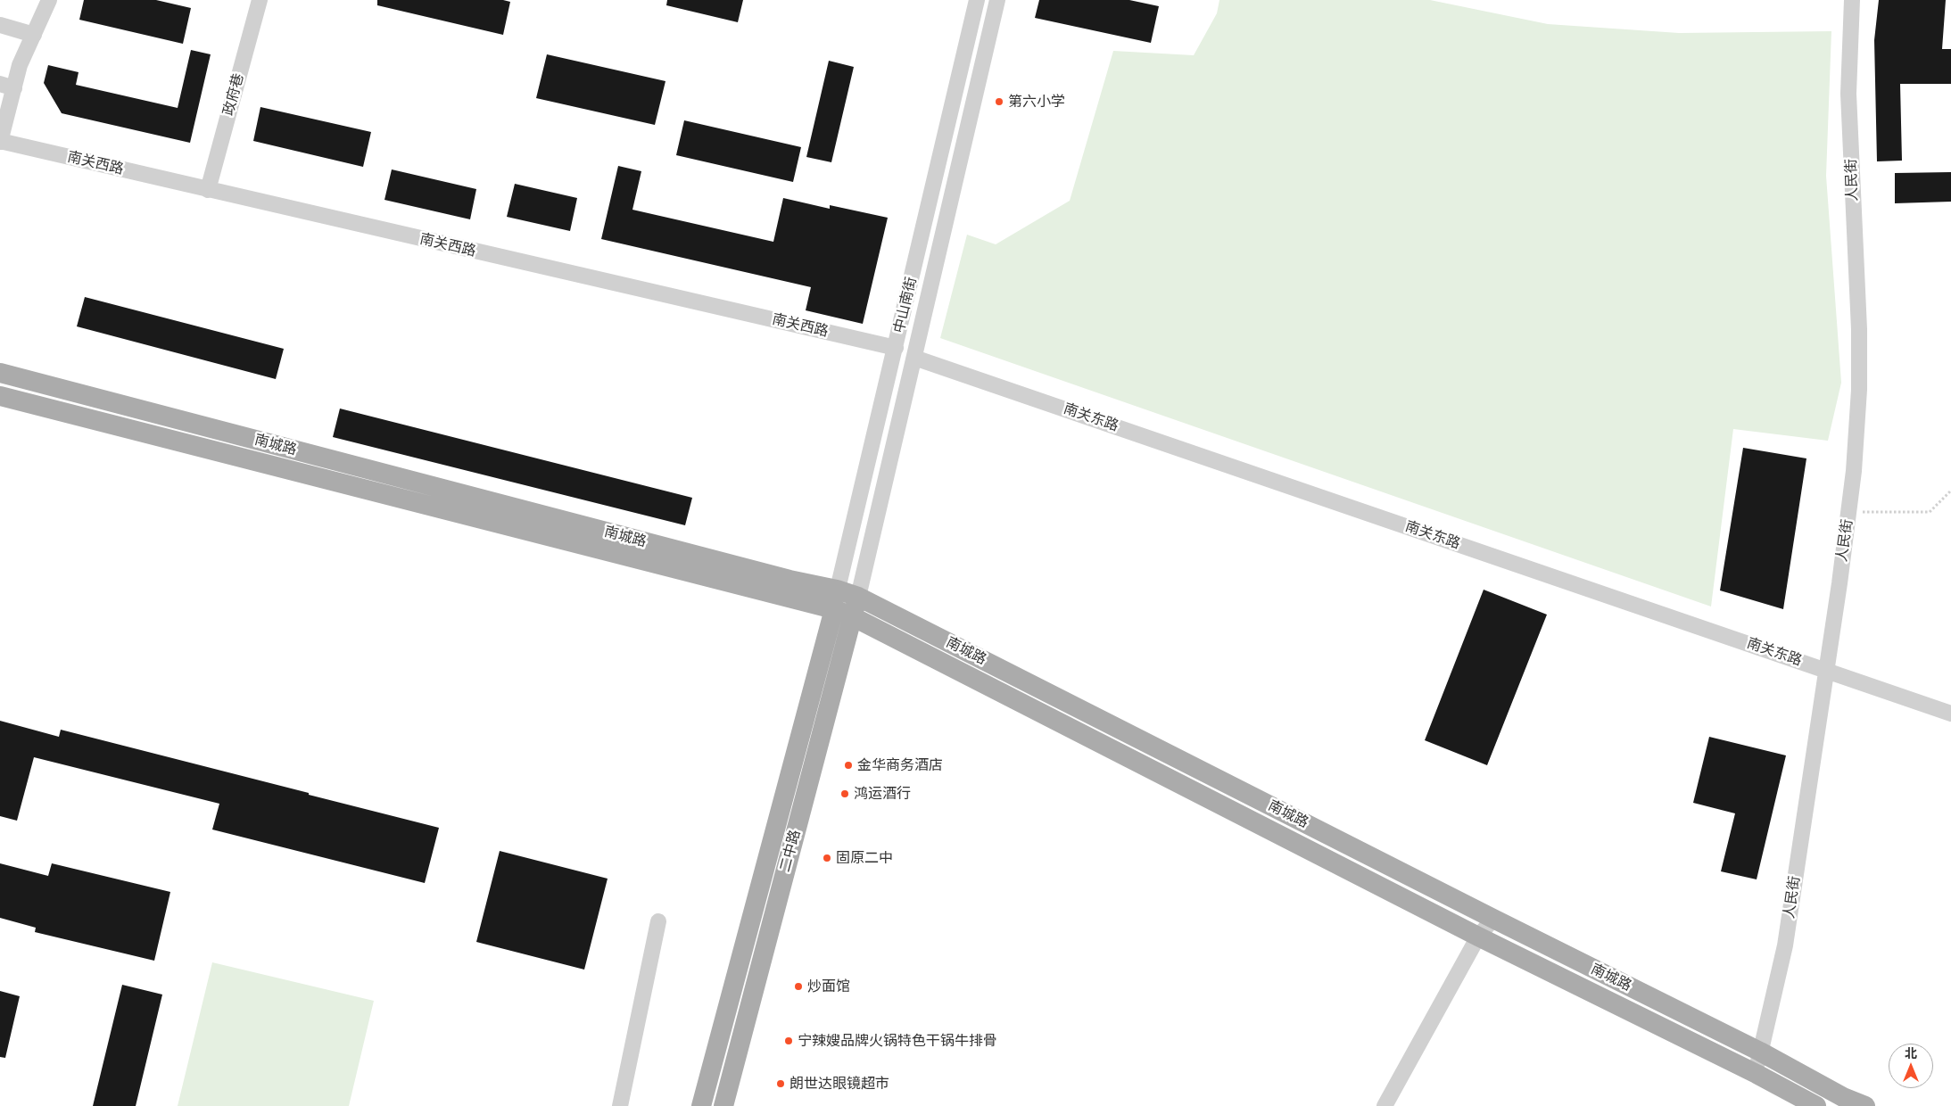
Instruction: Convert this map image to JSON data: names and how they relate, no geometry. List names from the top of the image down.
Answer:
{
  "streets": {
    "main road": ["南城路", "二中路"],
    "street": [
      "政府巷",
      "南关西路",
      "人民街",
      "中山南街",
      "南关东路"
    ]
  },
  "crossings": [
    ["政府巷", "南关西路"],
    ["南关西路", "中山南街"],
    ["人民街", "南关东路"],
    ["人民街", "南城路"],
    ["中山南街", "南关东路"],
    ["中山南街", "南城路"],
    ["中山南街", "二中路"],
    ["南城路", "二中路"]
  ],
  "places": [
    "第六小学",
    "金华商务酒店",
    "鸿运酒行",
    "固原二中",
    "炒面馆",
    "宁辣嫂品牌火锅特色干锅牛排骨",
    "朗世达眼镜超市"
  ],
  "north": "top"
}
